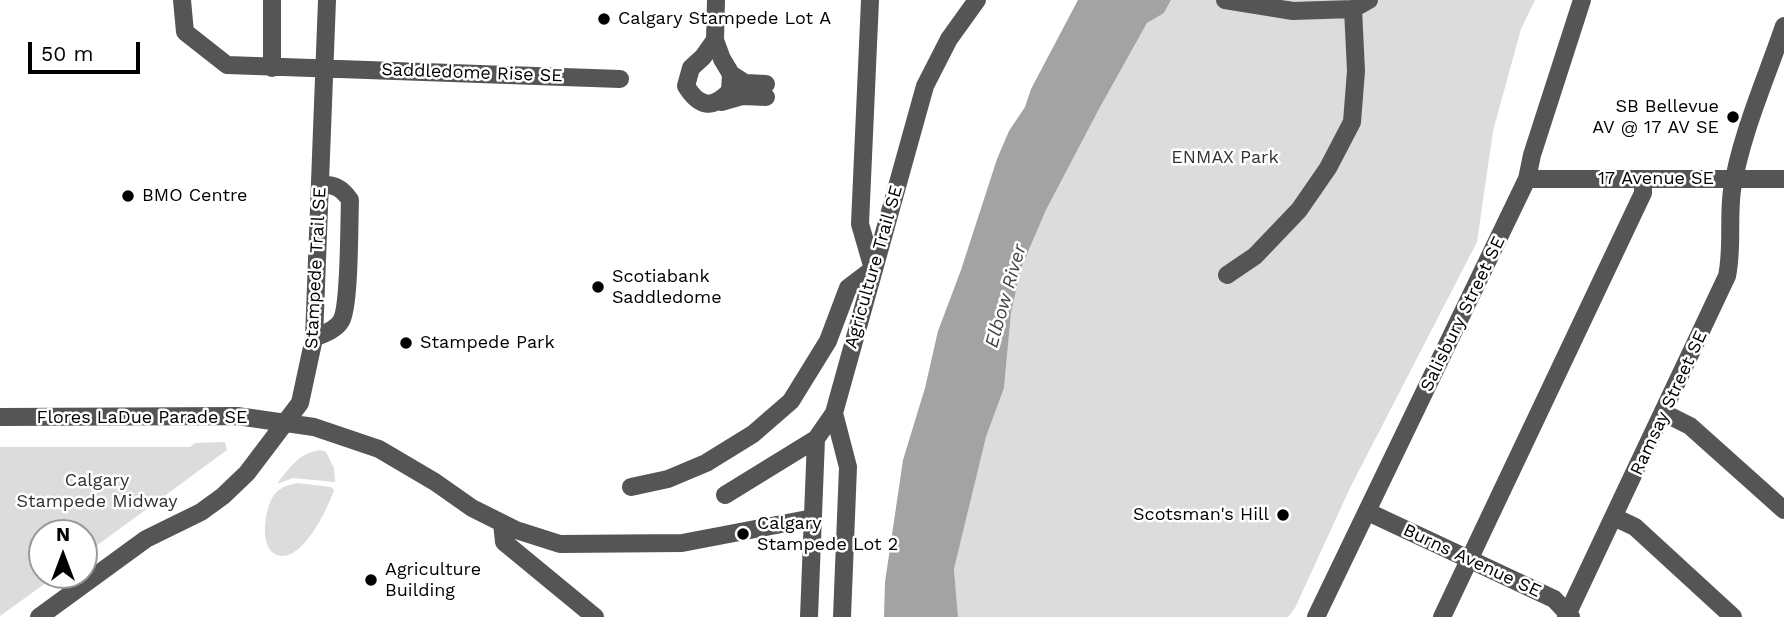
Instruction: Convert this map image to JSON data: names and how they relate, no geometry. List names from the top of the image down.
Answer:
{
  "streets": {
    "street": [
      "Saddledome Rise SE",
      "17 Avenue SE",
      "Agriculture Trail SE",
      "Stampede Trail SE",
      "Salisbury Street SE",
      "Ramsay Street SE",
      "Flores LaDue Parade SE",
      "Burns Avenue SE"
    ]
  },
  "crossings": [
    ["Saddledome Rise SE", "Stampede Trail SE"],
    ["17 Avenue SE", "Salisbury Street SE"],
    ["17 Avenue SE", "Ramsay Street SE"],
    ["Stampede Trail SE", "Flores LaDue Parade SE"],
    ["Salisbury Street SE", "Burns Avenue SE"],
    ["Ramsay Street SE", "Burns Avenue SE"]
  ],
  "water": ["Elbow River"],
  "parks": ["ENMAX Park", "Calgary Stampede Midway"],
  "places": [
    "Calgary Stampede Lot A",
    "SB Bellevue AV @ 17 AV SE",
    "BMO Centre",
    "Scotiabank Saddledome",
    "Stampede Park",
    "Scotsman's Hill",
    "Calgary Stampede Lot 2",
    "Agriculture Building"
  ],
  "scale_bar": "50 m",
  "north": "top"
}
